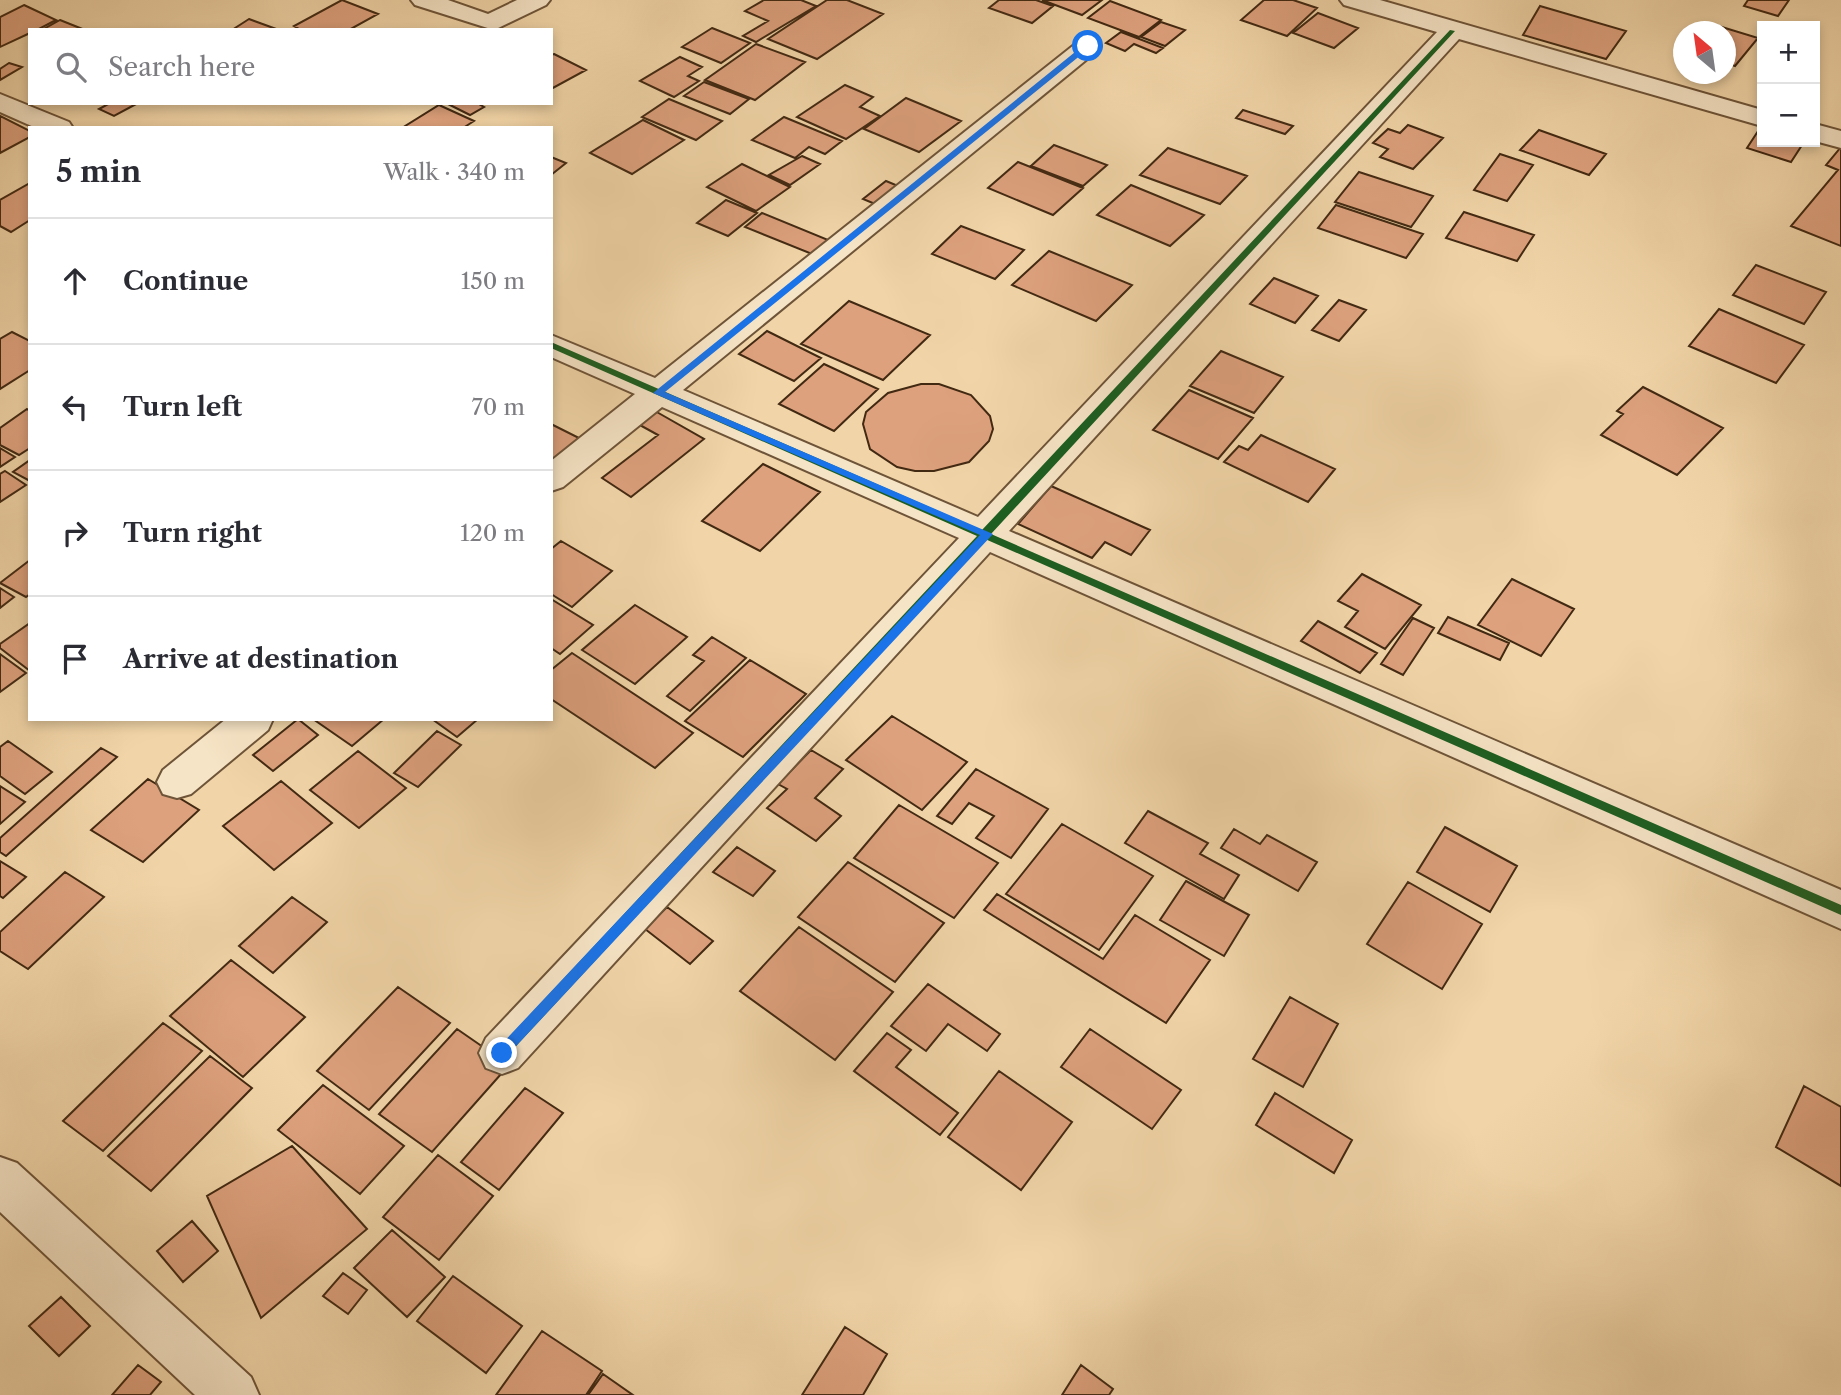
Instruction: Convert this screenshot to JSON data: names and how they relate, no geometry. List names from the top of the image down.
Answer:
{
  "north": "top left",
  "page": {
    "map_buttons": ["+", "−"],
    "search": "Search here",
    "heading": ["5 min", "Walk · 340 m"],
    "list": [
      ["Continue", "150 m"],
      ["Turn left", "70 m"],
      ["Turn right", "120 m"],
      "Arrive at destination"
    ]
  }
}
